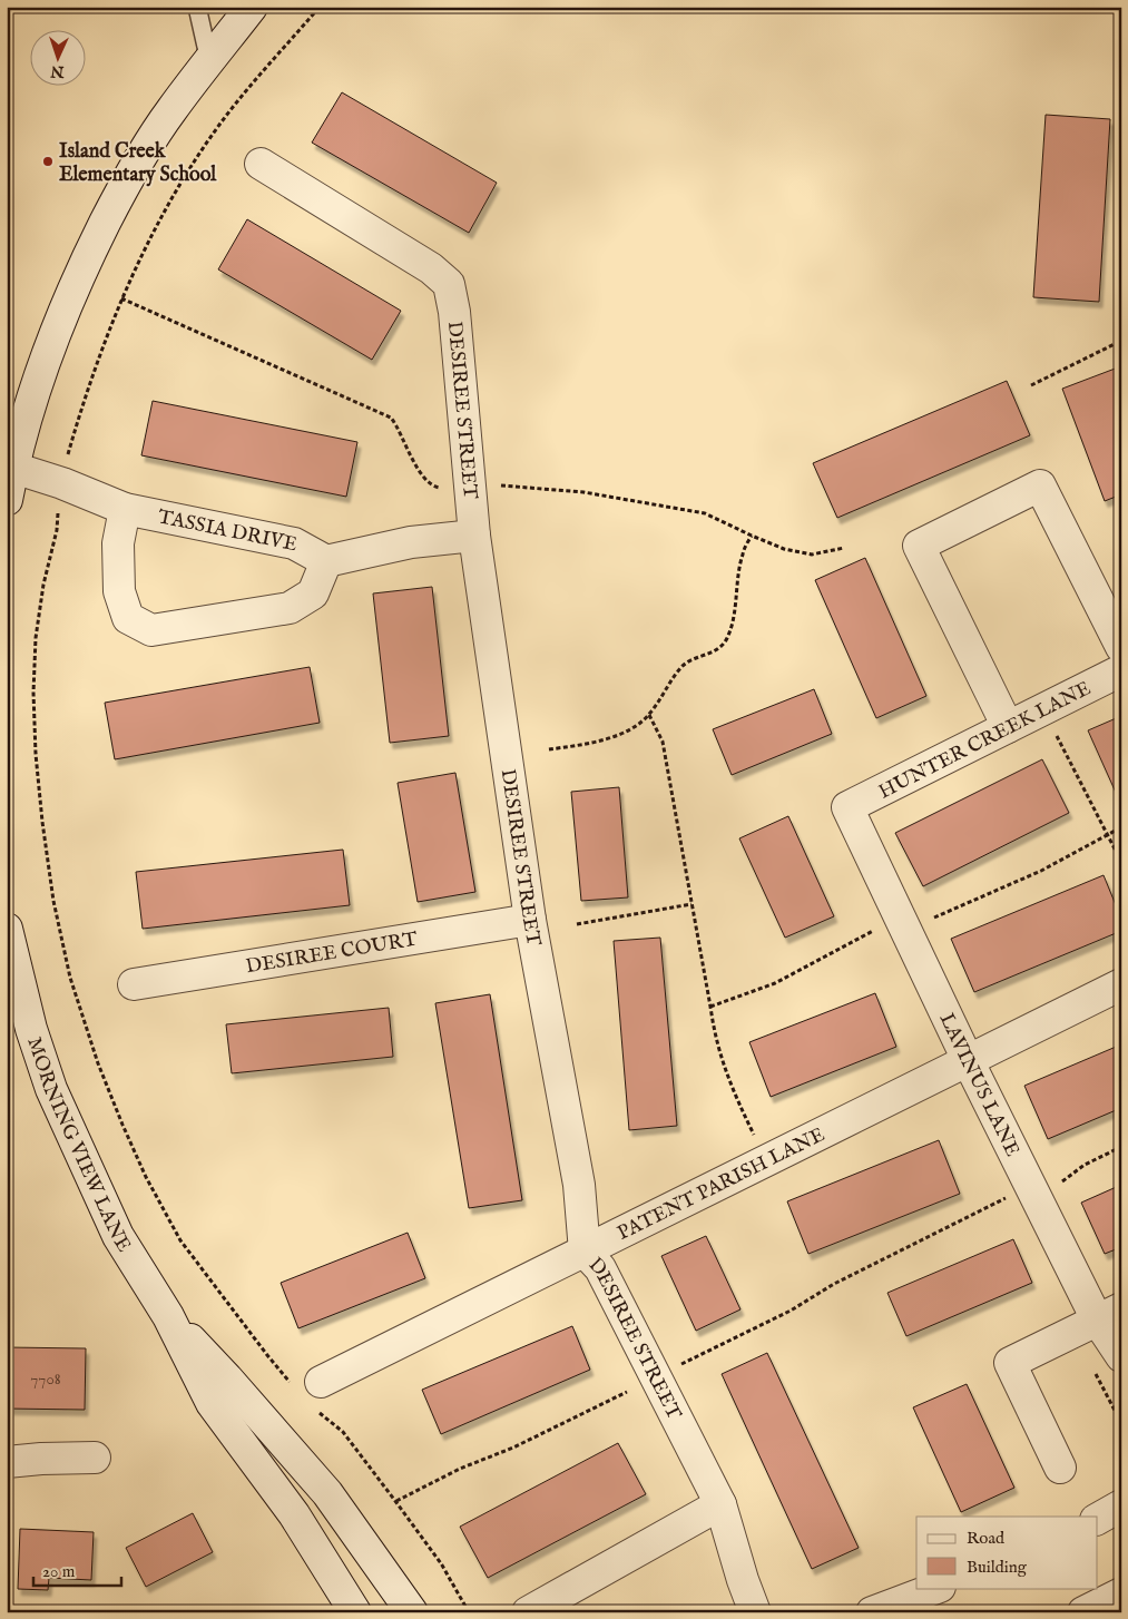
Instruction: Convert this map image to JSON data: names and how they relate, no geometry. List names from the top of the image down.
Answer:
{
  "streets": {
    "street": [
      "DESIREE STREET",
      "TASSIA DRIVE",
      "HUNTER CREEK LANE",
      "DESIREE COURT",
      "LAVINUS LANE",
      "MORNING VIEW LANE",
      "PATENT PARISH LANE"
    ]
  },
  "crossings": [
    ["DESIREE STREET", "DESIREE COURT"],
    ["DESIREE STREET", "PATENT PARISH LANE"],
    ["HUNTER CREEK LANE", "LAVINUS LANE"],
    ["LAVINUS LANE", "PATENT PARISH LANE"]
  ],
  "places": ["Island Creek Elementary School"],
  "house_numbers": ["7708"],
  "legend": ["Road", "Building"],
  "scale_bar": "20 m",
  "north": "bottom"
}
